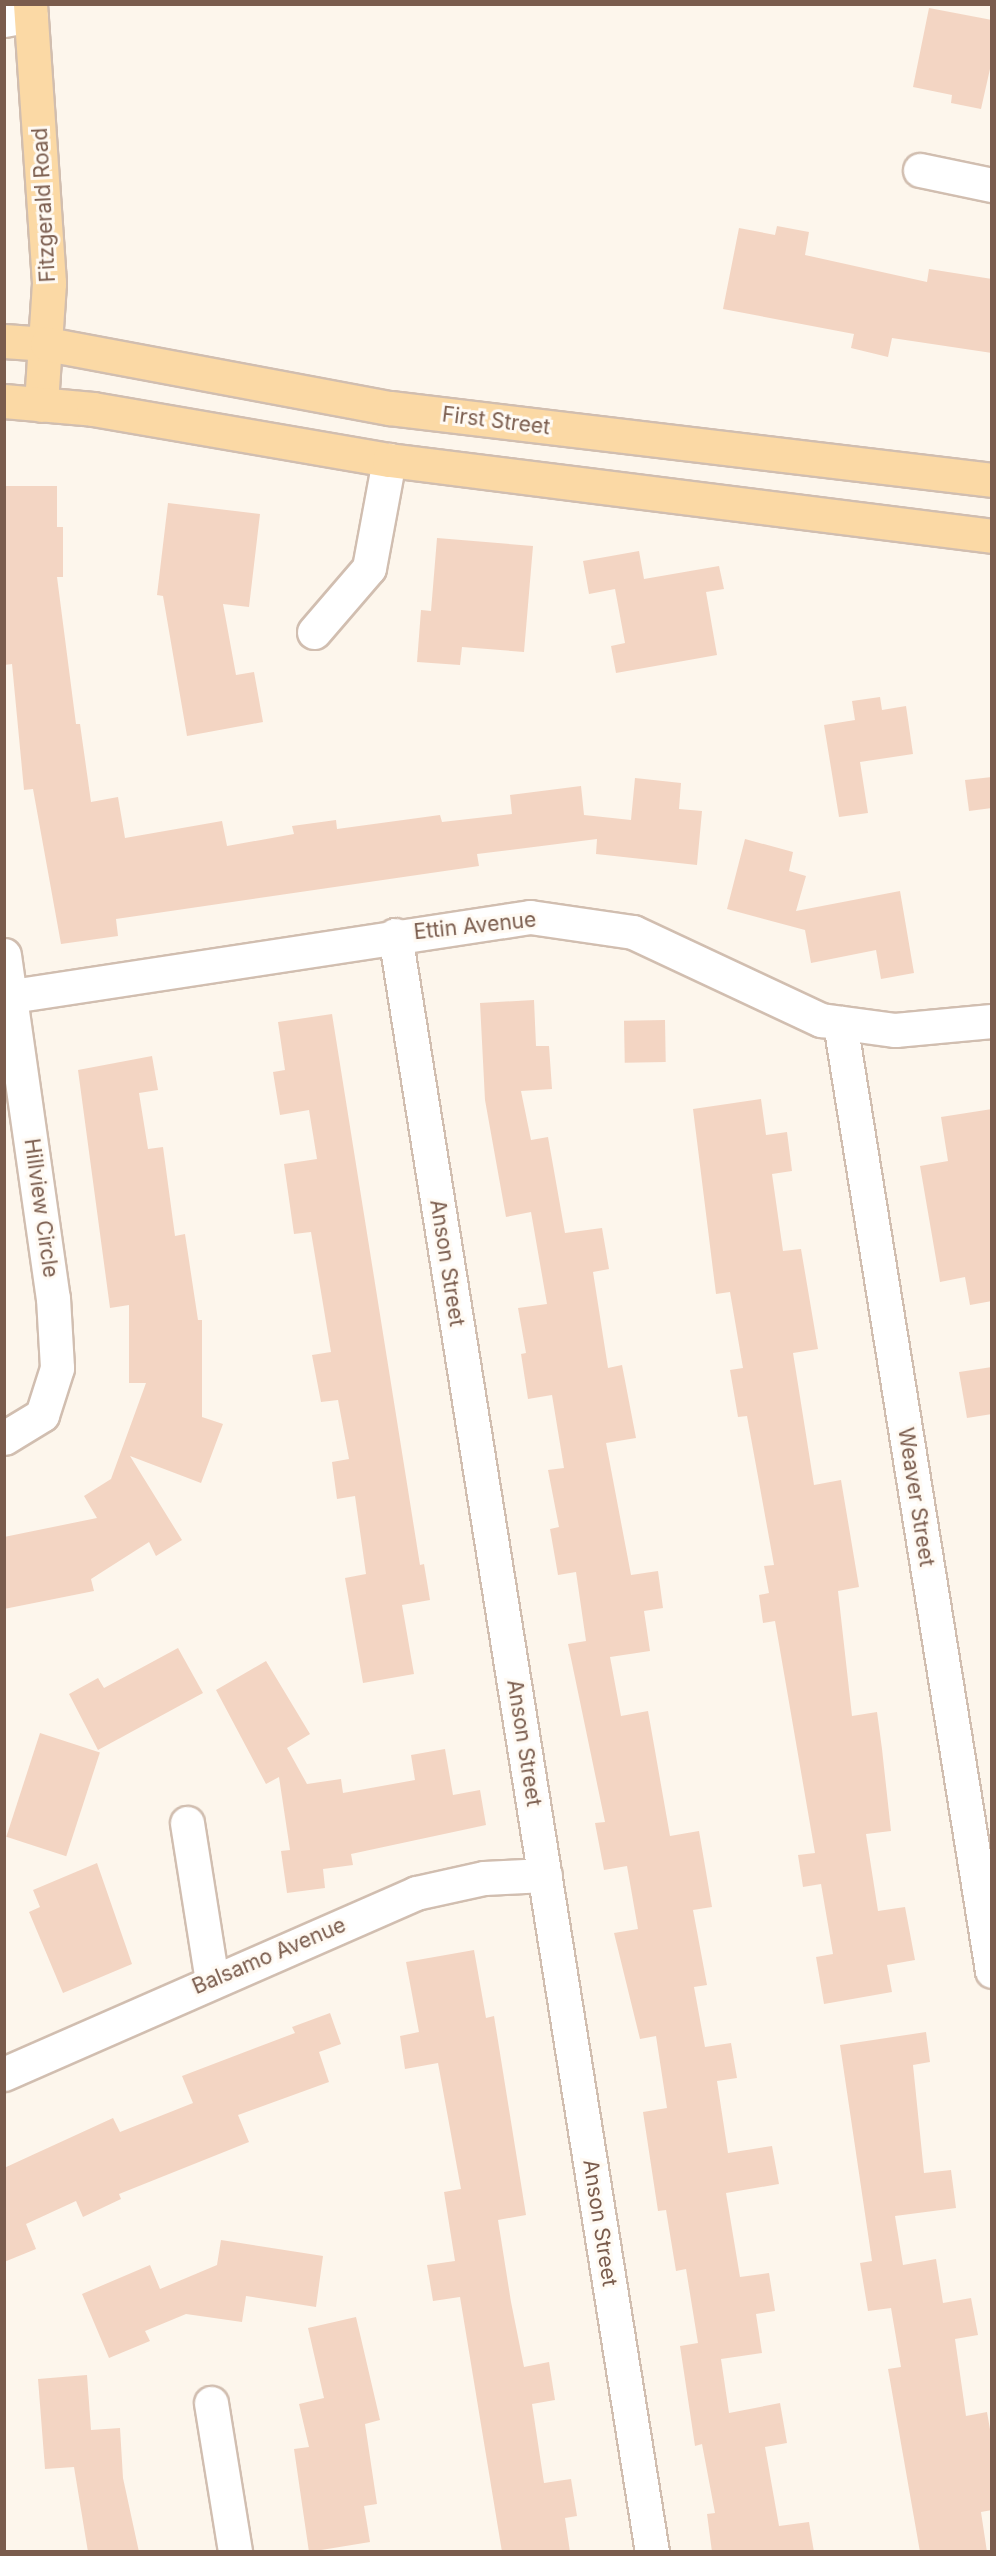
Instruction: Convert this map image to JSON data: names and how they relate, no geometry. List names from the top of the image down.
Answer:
{
  "streets": {
    "main road": ["Fitzgerald Road", "First Street"],
    "street": [
      "Ettin Avenue",
      "Hillview Circle",
      "Anson Street",
      "Weaver Street",
      "Balsamo Avenue"
    ]
  },
  "crossings": [
    ["Fitzgerald Road", "First Street"],
    ["Ettin Avenue", "Hillview Circle"],
    ["Ettin Avenue", "Anson Street"],
    ["Ettin Avenue", "Weaver Street"],
    ["Anson Street", "Balsamo Avenue"]
  ]
}
